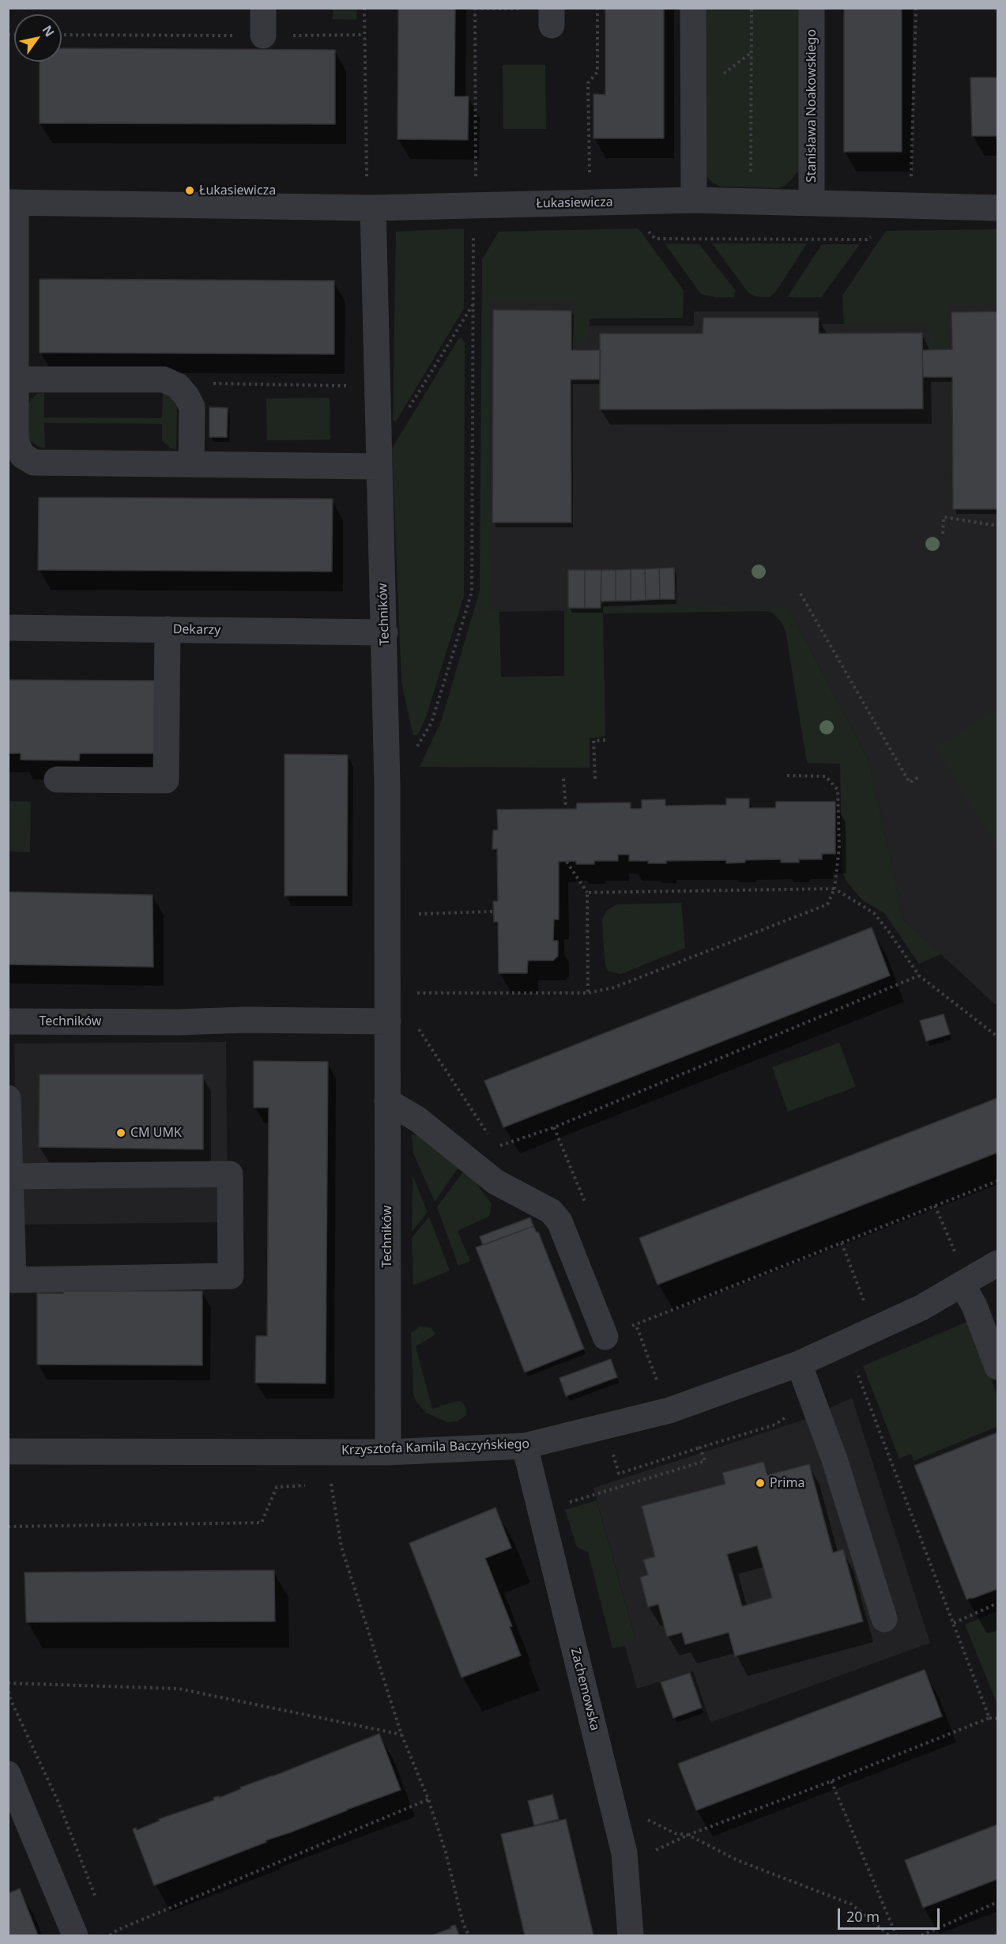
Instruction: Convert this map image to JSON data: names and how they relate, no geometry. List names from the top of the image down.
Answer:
{
  "streets": {
    "street": [
      "Stanisława Noakowskiego",
      "Łukasiewicza",
      "Techników",
      "Dekarzy",
      "Krzysztofa Kamila Baczyńskiego",
      "Zachemowska"
    ]
  },
  "crossings": [
    ["Stanisława Noakowskiego", "Łukasiewicza"],
    ["Łukasiewicza", "Techników"],
    ["Techników", "Dekarzy"],
    ["Techników", "Krzysztofa Kamila Baczyńskiego"],
    ["Krzysztofa Kamila Baczyńskiego", "Zachemowska"]
  ],
  "places": ["Łukasiewicza", "CM UMK", "Prima"],
  "scale_bar": "20 m",
  "north": "top right"
}
